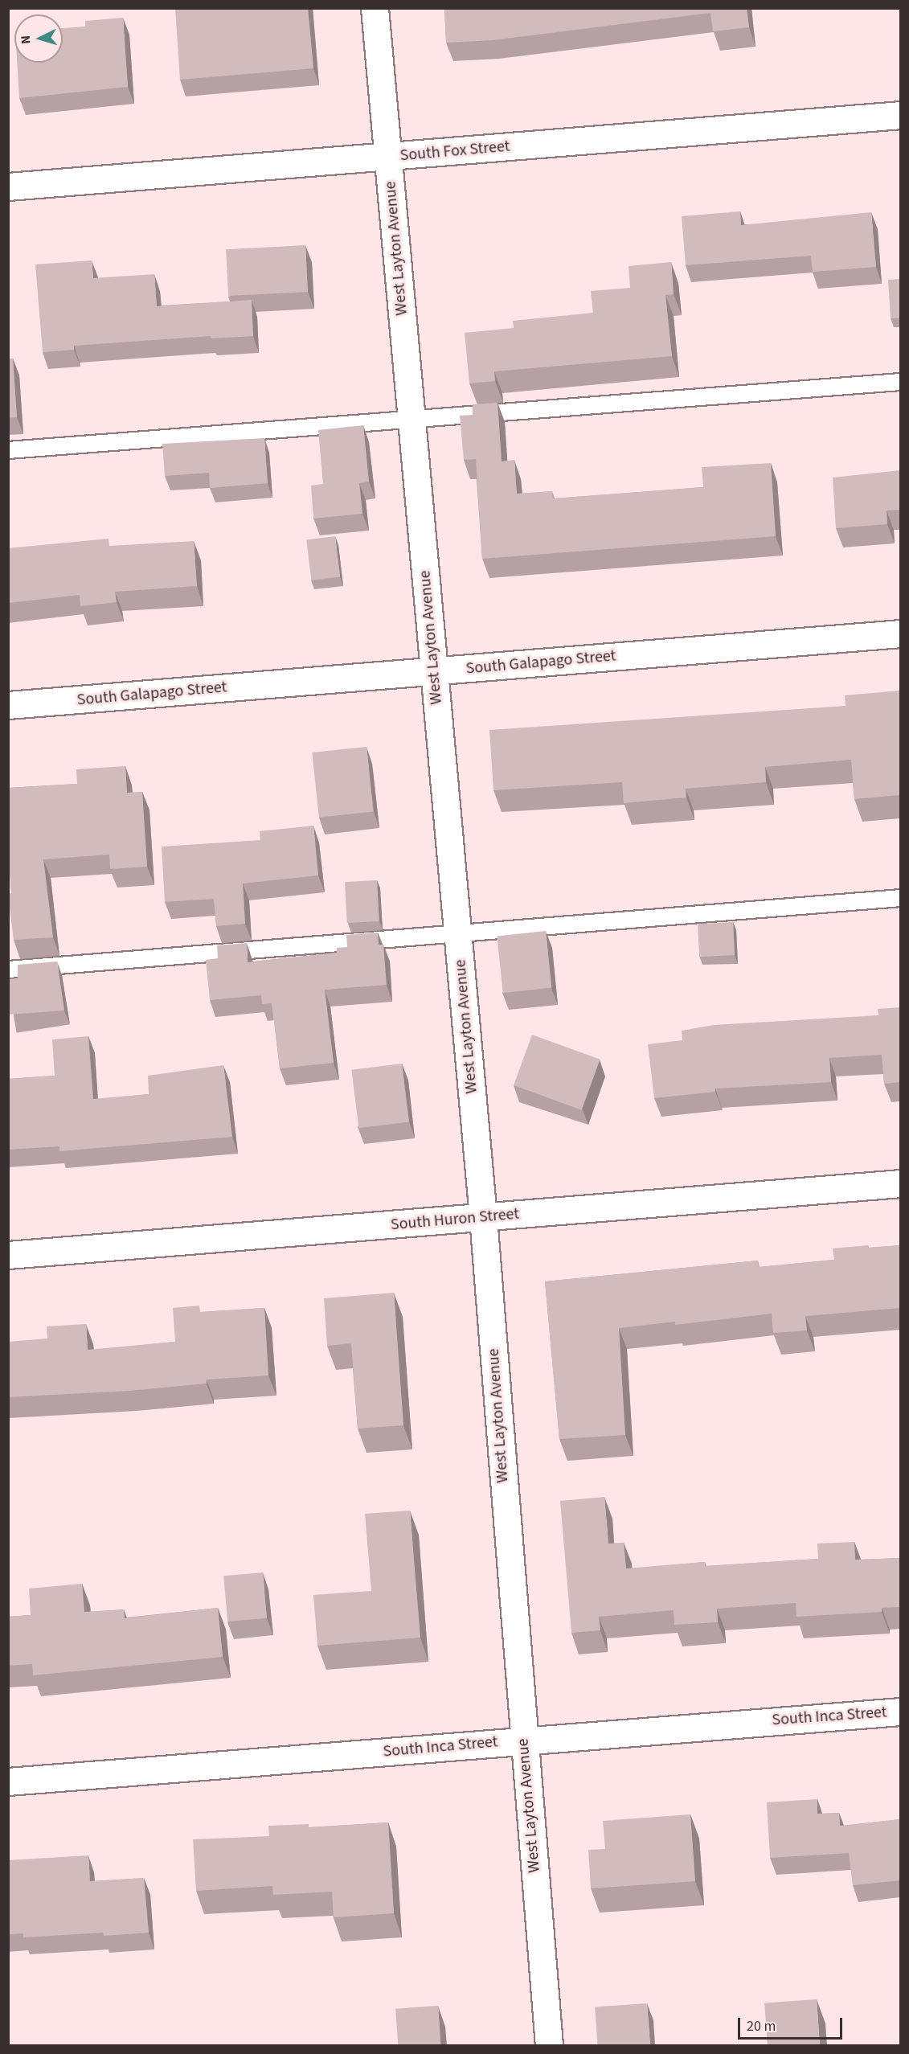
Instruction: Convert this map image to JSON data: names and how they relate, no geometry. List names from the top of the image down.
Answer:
{
  "streets": {
    "street": [
      "South Fox Street",
      "West Layton Avenue",
      "South Galapago Street",
      "South Huron Street",
      "South Inca Street"
    ]
  },
  "crossings": [
    ["South Fox Street", "West Layton Avenue"],
    ["West Layton Avenue", "South Galapago Street"],
    ["West Layton Avenue", "South Huron Street"],
    ["West Layton Avenue", "South Inca Street"]
  ],
  "scale_bar": "20 m",
  "north": "left"
}
